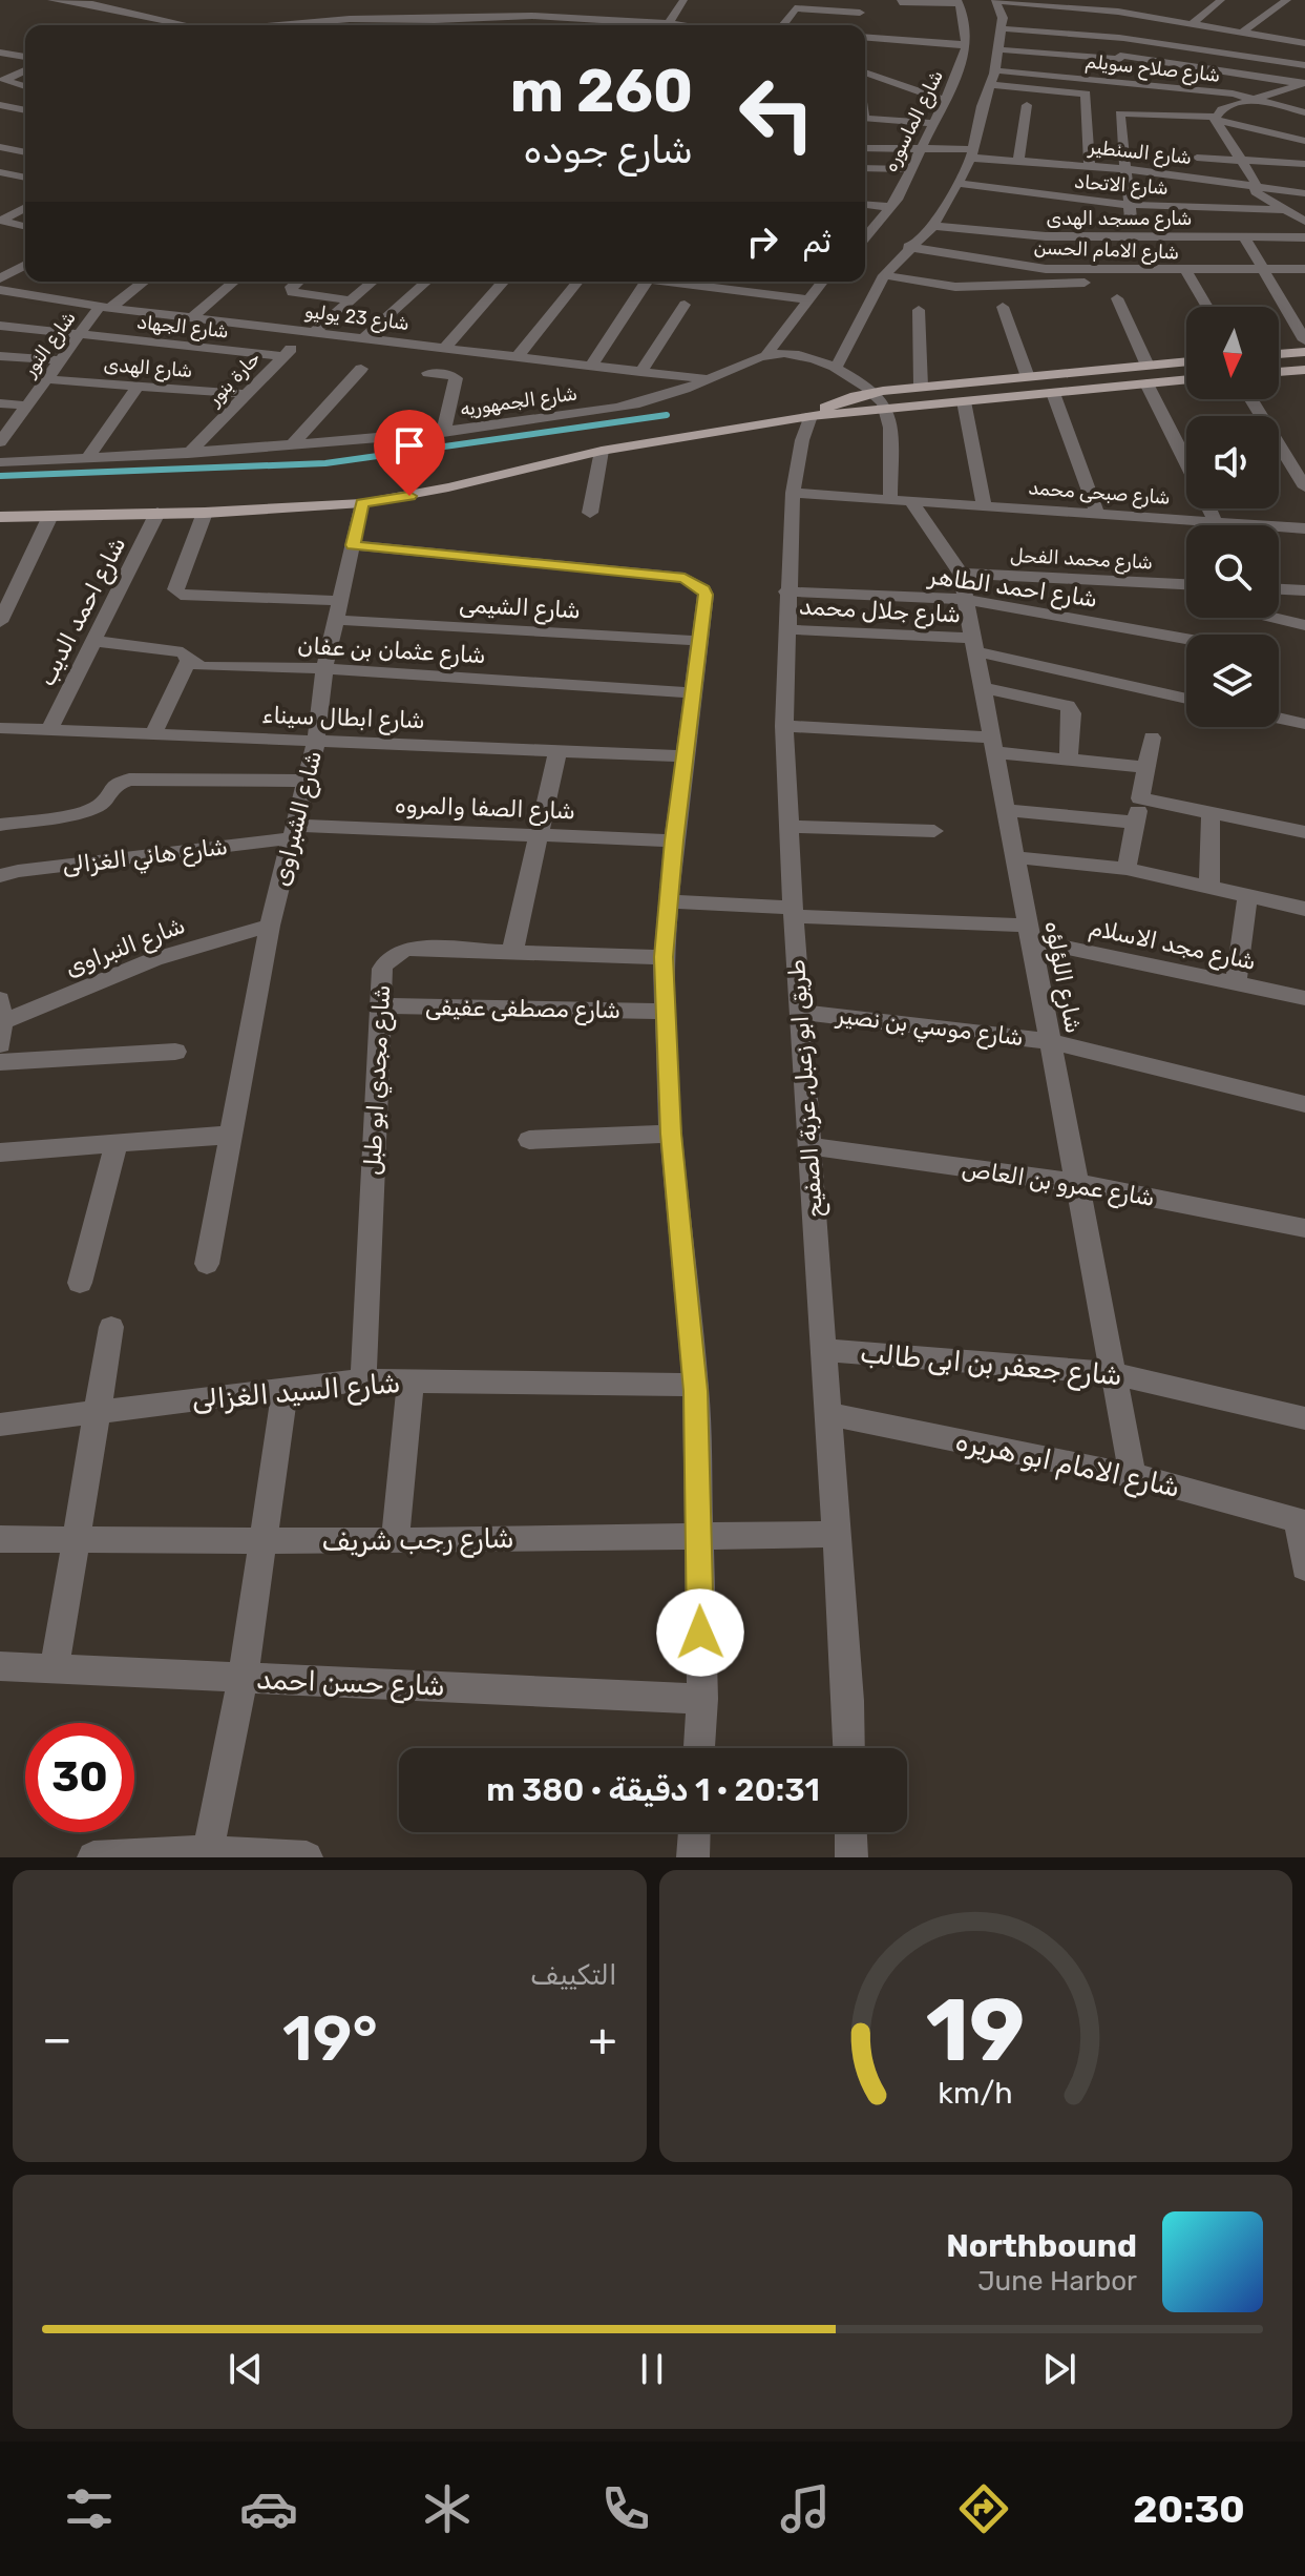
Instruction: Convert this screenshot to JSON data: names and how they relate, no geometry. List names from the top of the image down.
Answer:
{
  "streets": {
    "street": [
      "شارع صلاح سويلم",
      "شارع الماسوره",
      "شارع السنطير",
      "شارع الاتحاد",
      "شارع مسجد الهدى",
      "شارع الامام الحسن",
      "شارع 23 يوليو",
      "شارع الجهاد",
      "شارع النور",
      "شارع الهدى",
      "حارة بنور",
      "شارع الجمهوريه",
      "شارع صبحى محمد",
      "شارع محمد الفحل",
      "شارع احمد الطاهر",
      "شارع الشيمى",
      "شارع جلال محمد",
      "شارع احمد الديب",
      "شارع عثمان بن عفان",
      "شارع ابطال سيناء",
      "شارع الصفا والمروه",
      "شارع الشبراوى",
      "شارع هاني الغزالى",
      "شارع مجد الاسلام",
      "شارع النبراوى",
      "شارع اللؤلؤه",
      "شارع مصطفى عفيفى",
      "شارع موسي بن نصير",
      "شارع مجدي ابو طبل",
      "طريق ابو زعبل, عزبة الصفيح",
      "شارع عمرو بن العاص",
      "شارع جعفر بن ابى طالب",
      "شارع السيد الغزالى",
      "شارع الامام ابو هريره",
      "شارع رجب شريف",
      "شارع حسن احمد"
    ]
  },
  "crossings": [
    ["شارع الماسوره", "شارع السنطير"],
    ["شارع الاتحاد", "شارع مسجد الهدى"],
    ["شارع 23 يوليو", "شارع النور"],
    ["شارع 23 يوليو", "حارة بنور"],
    ["شارع 23 يوليو", "شارع الجمهوريه"],
    ["شارع الجهاد", "شارع النور"],
    ["شارع الجهاد", "حارة بنور"],
    ["شارع النور", "شارع الهدى"],
    ["شارع الهدى", "حارة بنور"],
    ["حارة بنور", "شارع الجمهوريه"],
    ["شارع صبحى محمد", "شارع اللؤلؤه"],
    ["شارع صبحى محمد", "طريق ابو زعبل, عزبة الصفيح"],
    ["شارع محمد الفحل", "شارع اللؤلؤه"],
    ["شارع احمد الطاهر", "شارع اللؤلؤه"],
    ["شارع احمد الطاهر", "طريق ابو زعبل, عزبة الصفيح"],
    ["شارع الشيمى", "شارع الشبراوى"],
    ["شارع جلال محمد", "شارع اللؤلؤه"],
    ["شارع جلال محمد", "طريق ابو زعبل, عزبة الصفيح"],
    ["شارع احمد الديب", "شارع عثمان بن عفان"],
    ["شارع احمد الديب", "شارع ابطال سيناء"],
    ["شارع عثمان بن عفان", "شارع الشبراوى"],
    ["شارع ابطال سيناء", "شارع الشبراوى"],
    ["شارع الصفا والمروه", "شارع الشبراوى"],
    ["شارع الصفا والمروه", "شارع هاني الغزالى"],
    ["شارع الشبراوى", "شارع هاني الغزالى"],
    ["شارع الشبراوى", "شارع النبراوى"],
    ["شارع مجد الاسلام", "شارع اللؤلؤه"],
    ["شارع مجد الاسلام", "طريق ابو زعبل, عزبة الصفيح"],
    ["شارع اللؤلؤه", "شارع موسي بن نصير"],
    ["شارع اللؤلؤه", "شارع عمرو بن العاص"],
    ["شارع اللؤلؤه", "شارع جعفر بن ابى طالب"],
    ["شارع اللؤلؤه", "شارع الامام ابو هريره"],
    ["شارع مصطفى عفيفى", "شارع مجدي ابو طبل"],
    ["شارع موسي بن نصير", "طريق ابو زعبل, عزبة الصفيح"],
    ["شارع مجدي ابو طبل", "شارع السيد الغزالى"],
    ["طريق ابو زعبل, عزبة الصفيح", "شارع عمرو بن العاص"],
    ["طريق ابو زعبل, عزبة الصفيح", "شارع جعفر بن ابى طالب"],
    ["طريق ابو زعبل, عزبة الصفيح", "شارع الامام ابو هريره"],
    ["طريق ابو زعبل, عزبة الصفيح", "شارع رجب شريف"]
  ],
  "north": "bottom",
  "page": {
    "turn": ["260 m", "شارع جوده"],
    "then": "ثم",
    "limit": "30",
    "trip": "20:31 · 1 دقيقة · 380 m",
    "tile": "التكييف",
    "heat": ["−", "19°", "+"],
    "song": ["Northbound", "June Harbor"],
    "tabs": "20:30",
    "gauge": ["19", "km/h"]
  }
}
